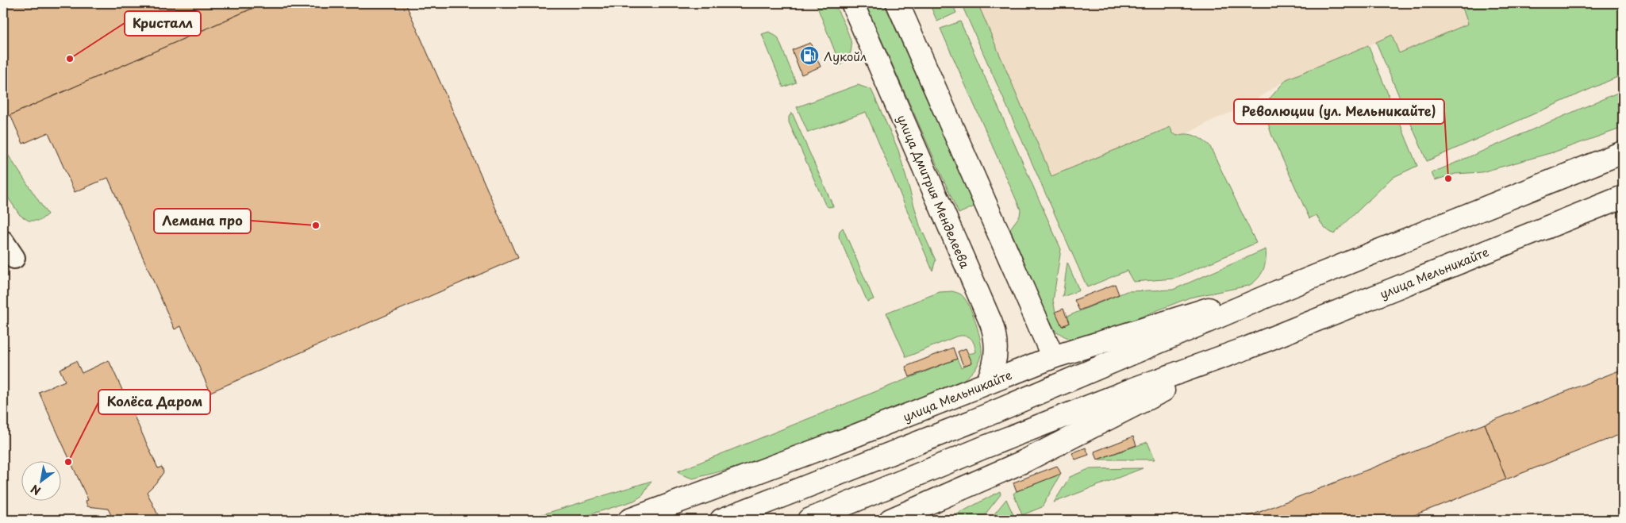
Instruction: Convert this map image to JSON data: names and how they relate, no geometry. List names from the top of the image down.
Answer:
{
  "streets": {
    "main road": ["улица Дмитрия Менделеева", "улица Мельникайте"]
  },
  "crossings": [
    ["улица Дмитрия Менделеева", "улица Мельникайте"]
  ],
  "places": {
    "fuel station": ["Лукойл"],
    "other": [
      "Кристалл",
      "Революции (ул. Мельникайте)",
      "Лемана про",
      "Колёса Даром"
    ]
  },
  "north": "bottom left"
}
